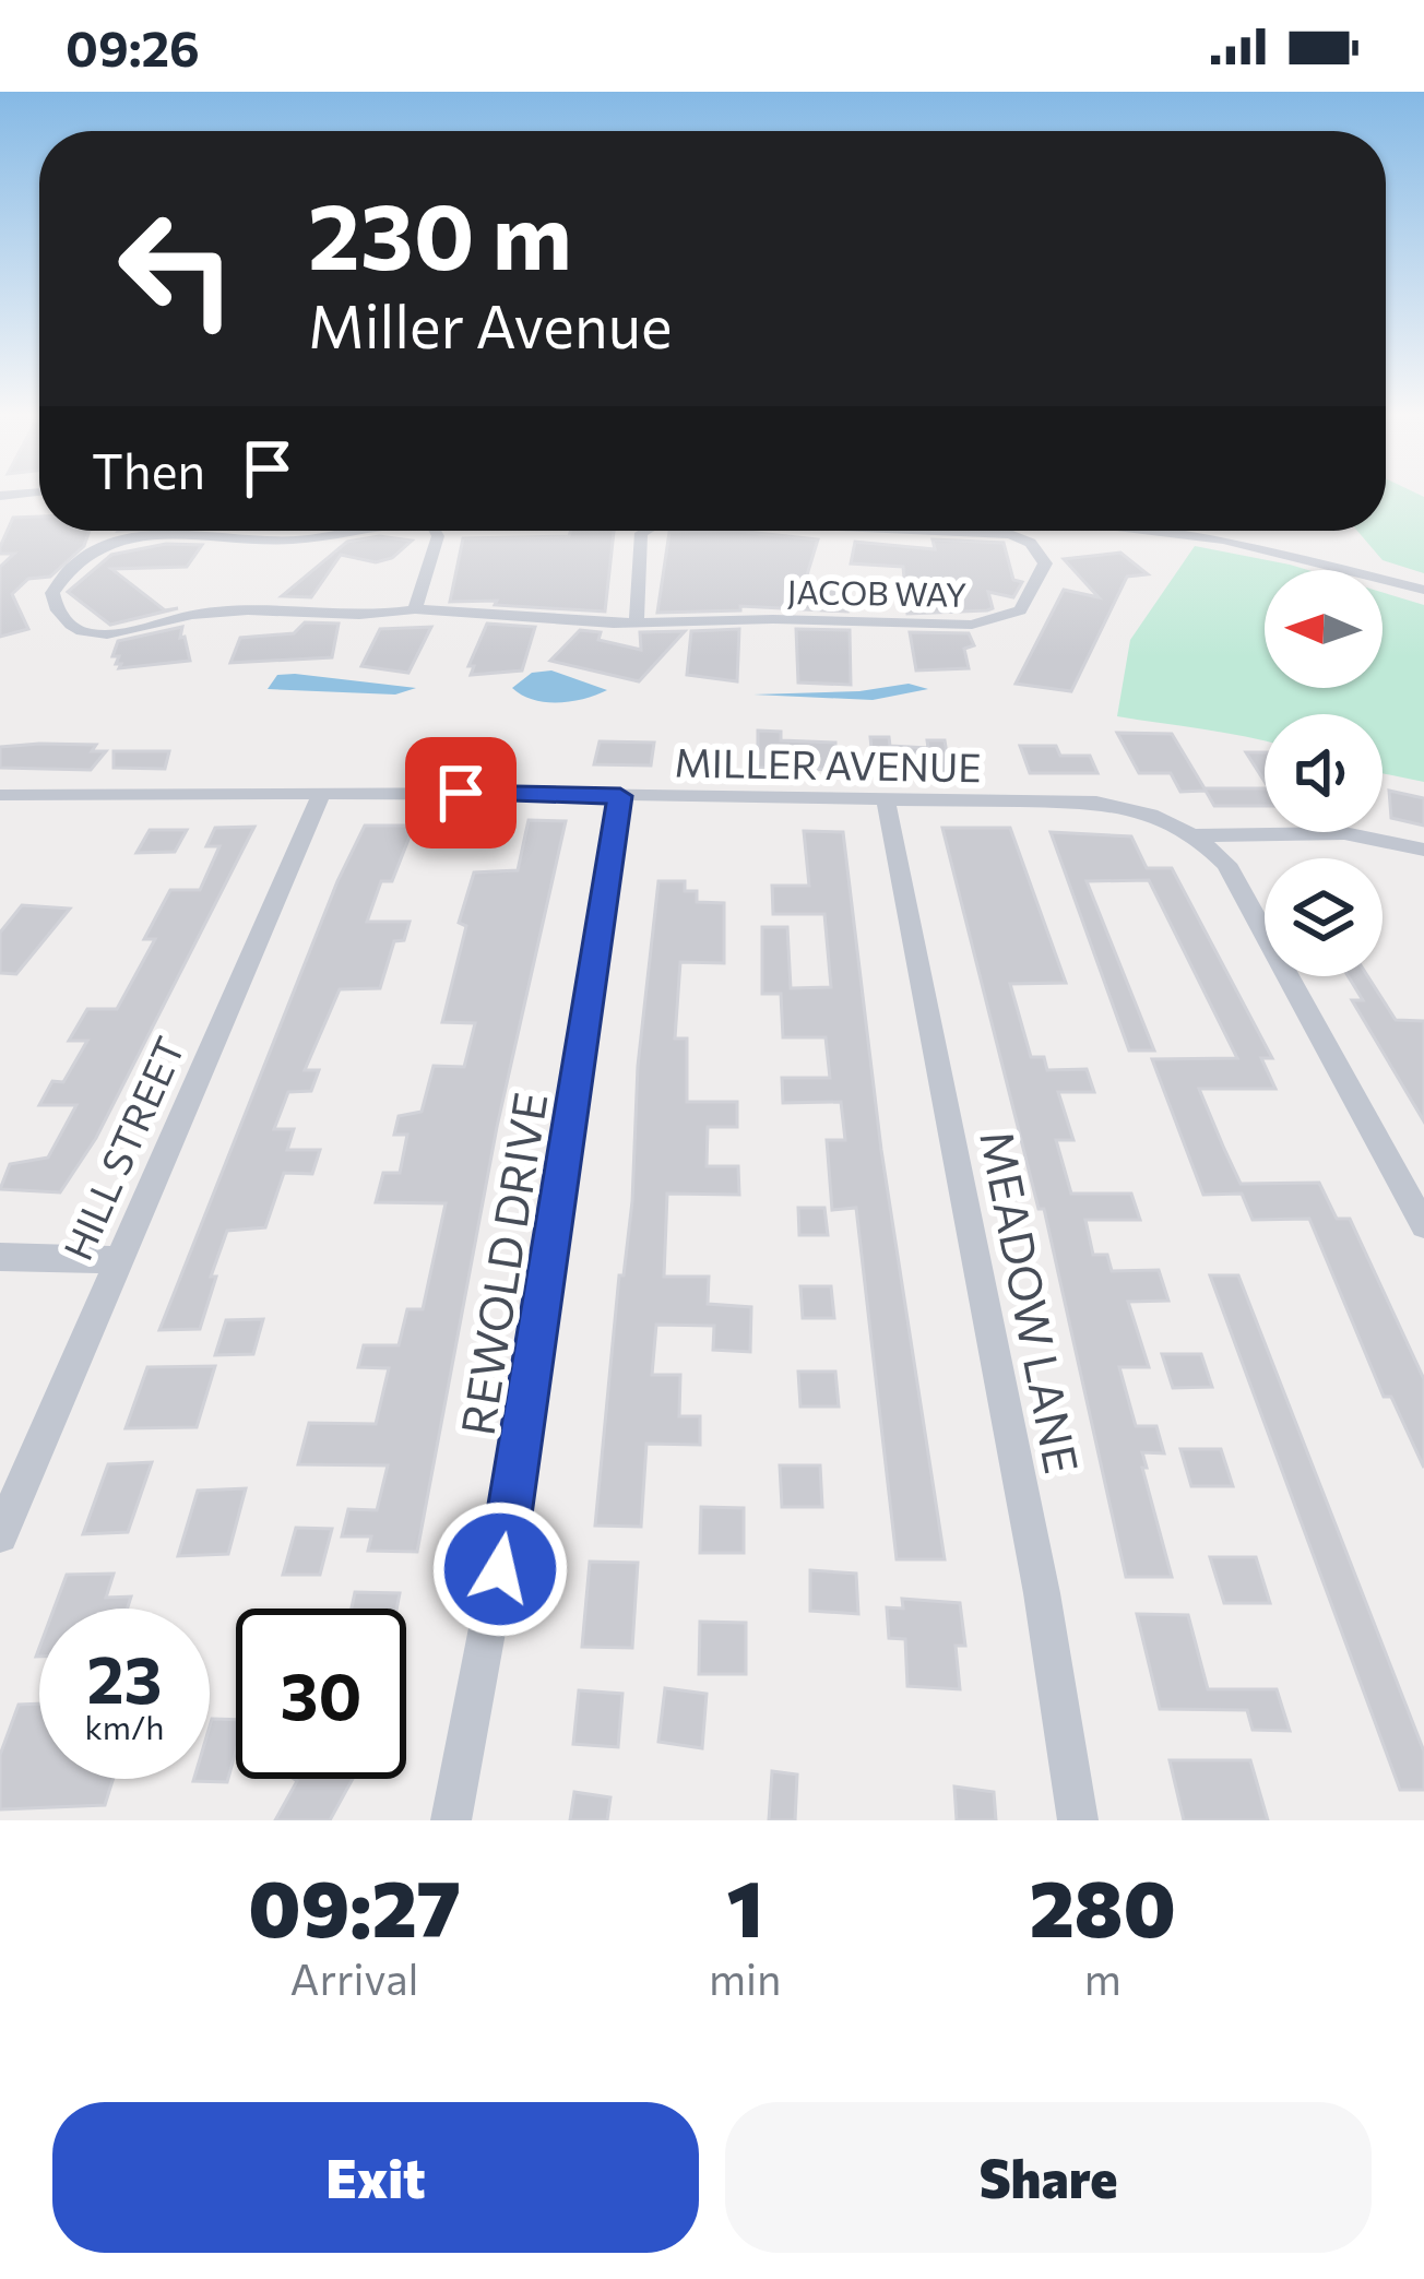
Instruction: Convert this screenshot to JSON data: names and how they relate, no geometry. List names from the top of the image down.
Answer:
{
  "streets": {
    "street": [
      "JACOB WAY",
      "MILLER AVENUE",
      "HILL STREET",
      "REWOLD DRIVE",
      "MEADOW LANE"
    ]
  },
  "crossings": [
    ["MILLER AVENUE", "HILL STREET"],
    ["MILLER AVENUE", "REWOLD DRIVE"],
    ["MILLER AVENUE", "MEADOW LANE"]
  ],
  "north": "left",
  "page": {
    "status": "09:26",
    "turn": ["230 m", "Miller Avenue"],
    "then": "Then",
    "speed": "23 km/h",
    "limit": "30",
    "eta": [
      "09:27",
      "Arrival",
      "1",
      "min",
      "280",
      "m"
    ],
    "buttons": ["Exit", "Share"]
  }
}
